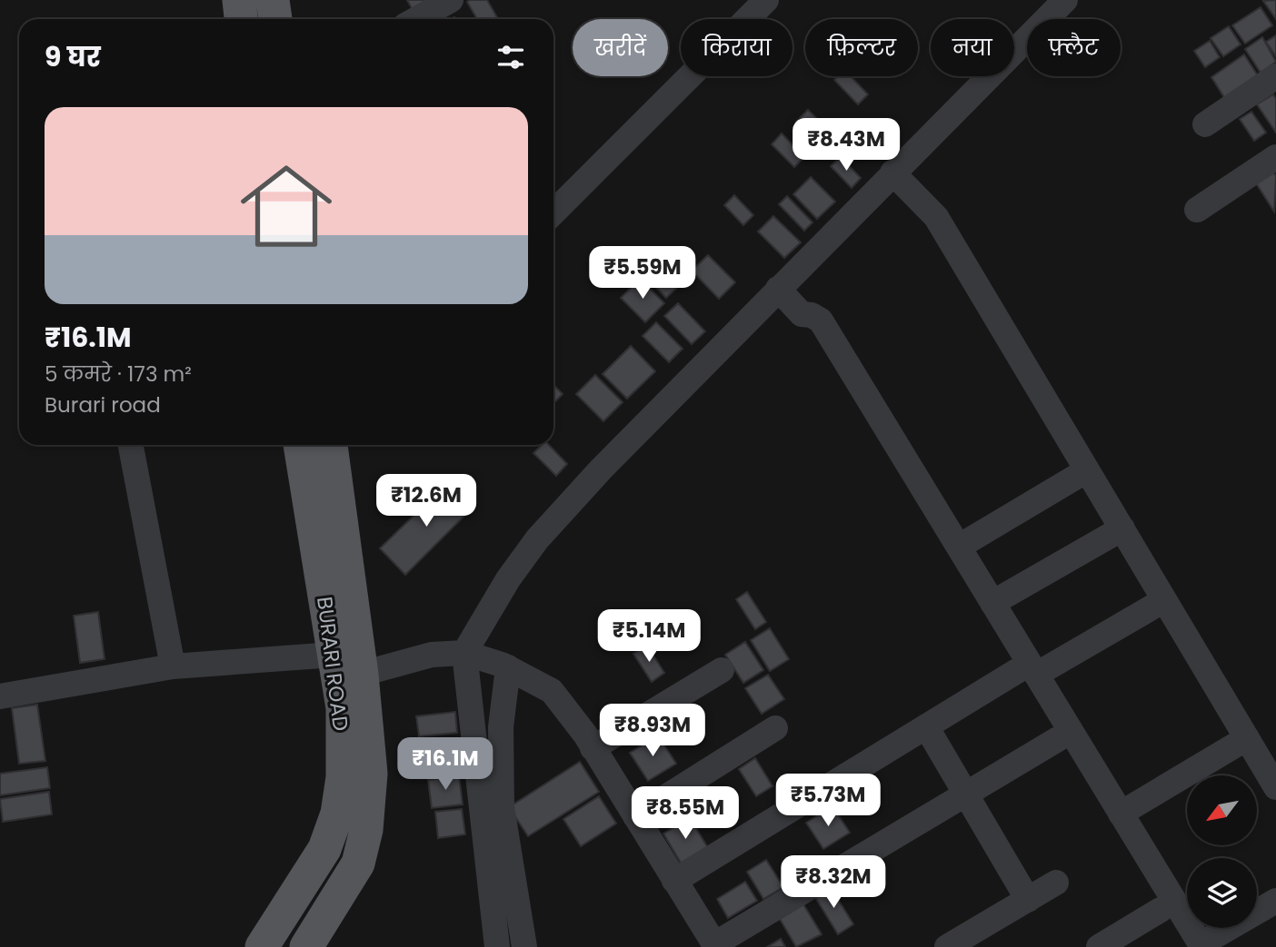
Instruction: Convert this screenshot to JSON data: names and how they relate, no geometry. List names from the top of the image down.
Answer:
{
  "streets": {
    "main road": ["BURARI ROAD"]
  },
  "north": "bottom left",
  "page": {
    "chip": [
      "खरीदें",
      "किराया",
      "फ़िल्टर",
      "नया",
      "फ़्लैट"
    ],
    "heading": "9 घर",
    "list": [
      {
        "name": "₹16.1M",
        "note": "5 कमरे · 173 m² · Burari road"
      }
    ],
    "price": [
      "₹8.43M",
      "₹5.59M",
      "₹12.6M",
      "₹5.14M",
      "₹8.93M",
      "₹16.1M",
      "₹5.73M",
      "₹8.55M",
      "₹8.32M"
    ]
  }
}
